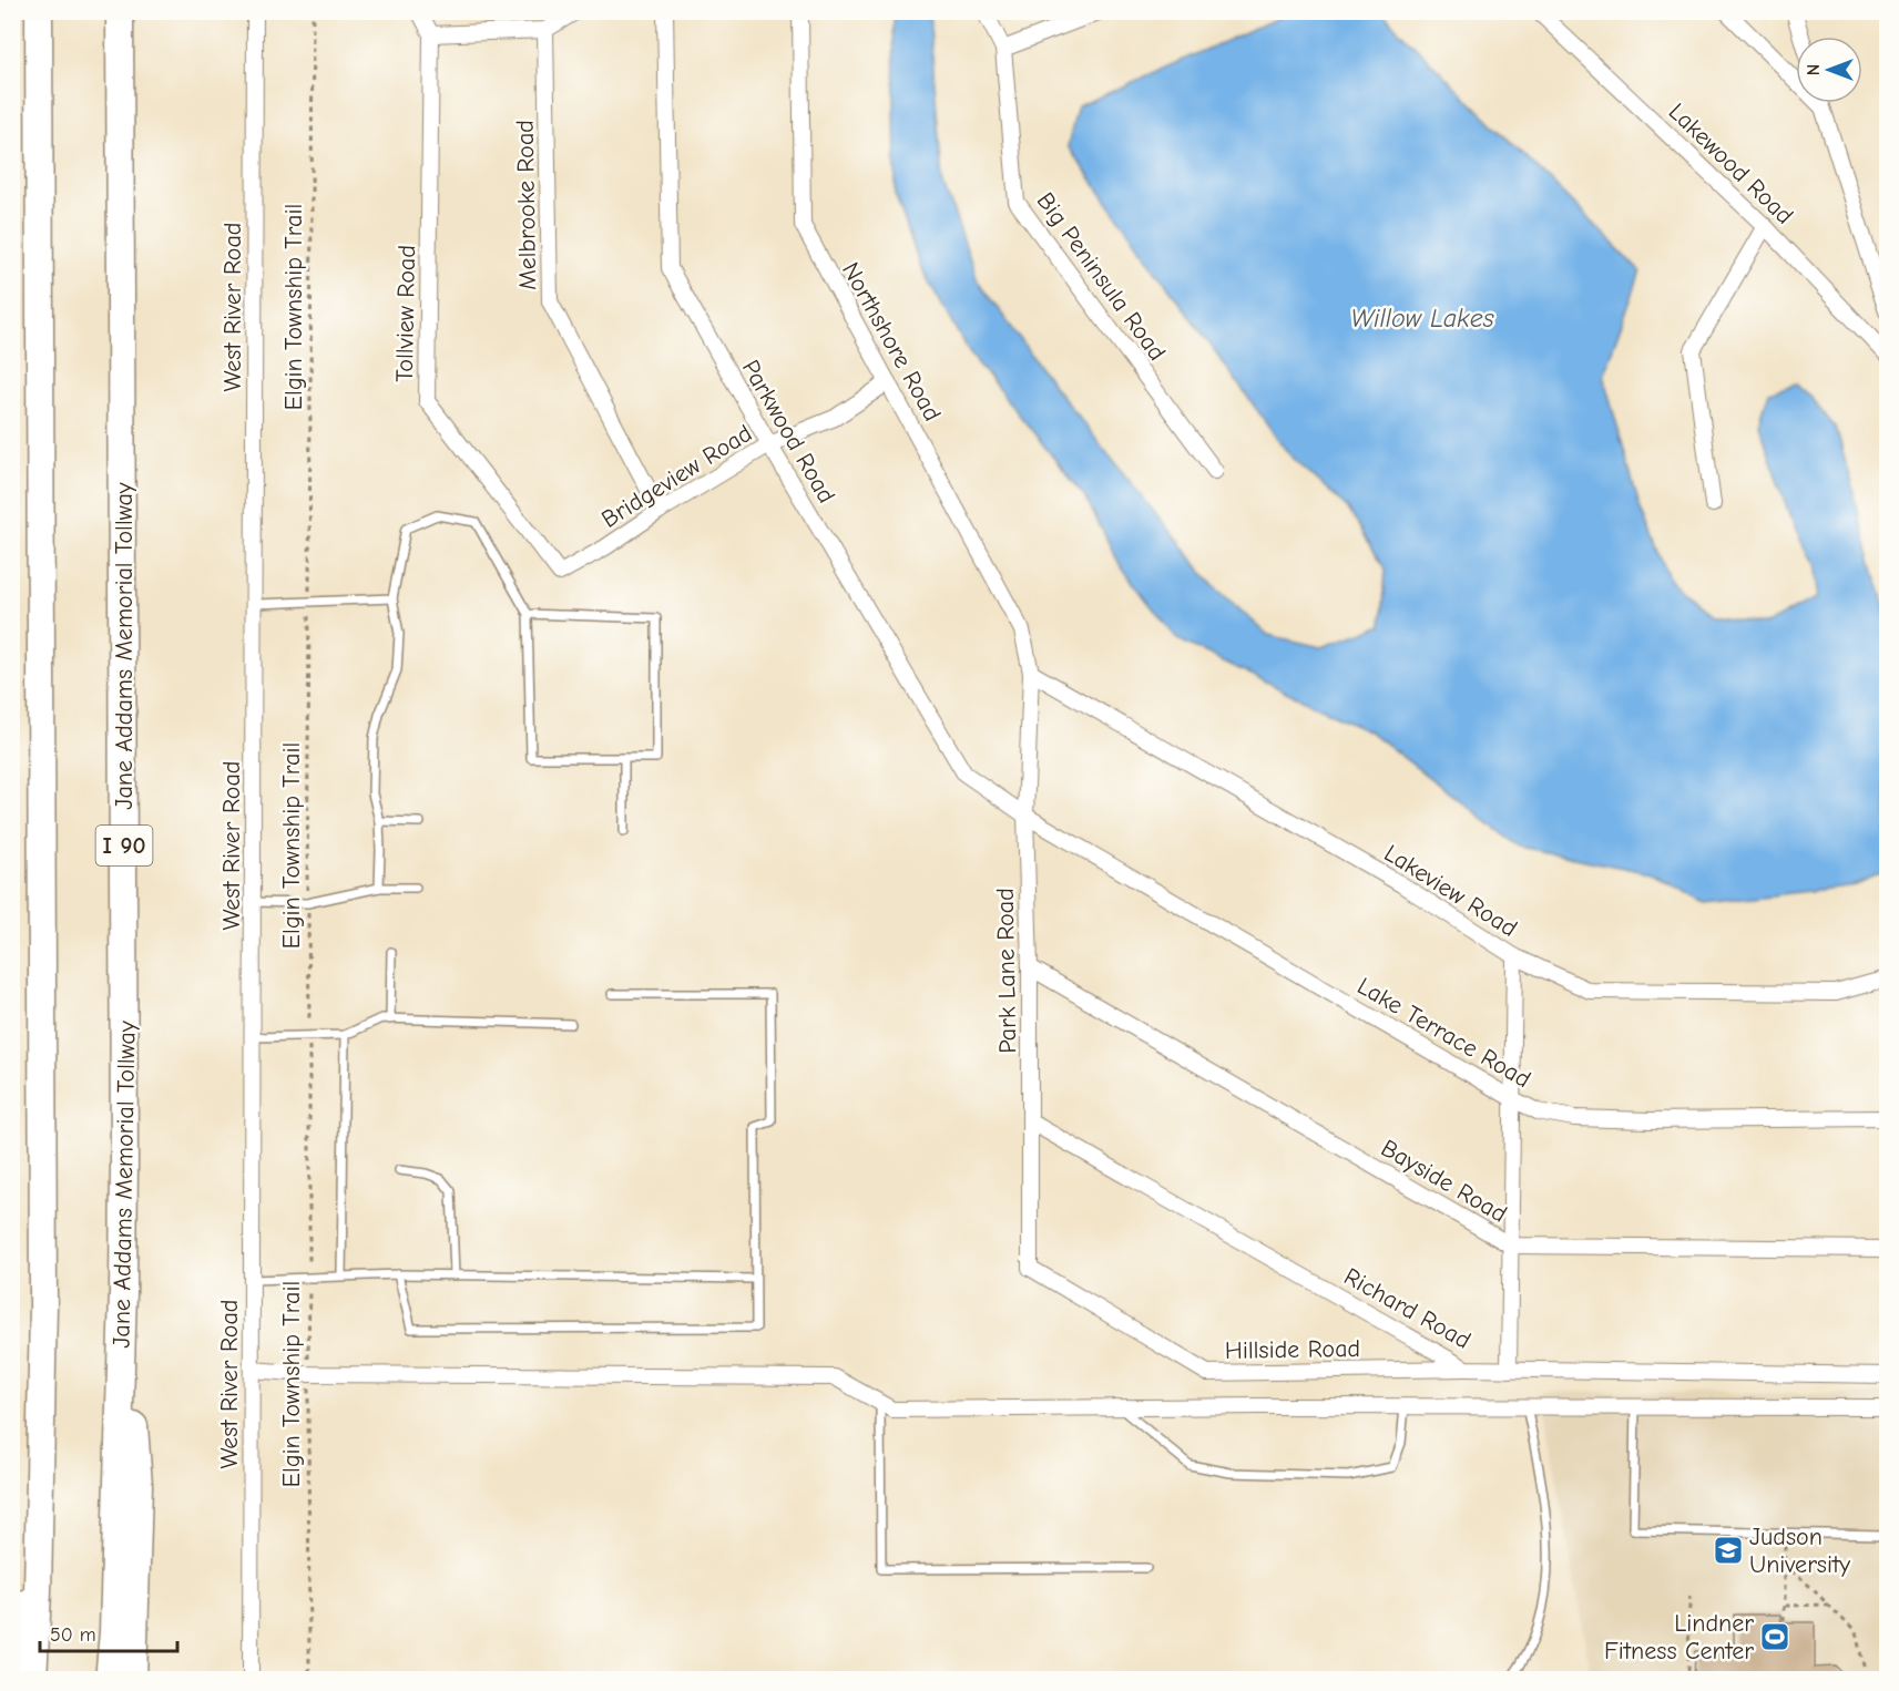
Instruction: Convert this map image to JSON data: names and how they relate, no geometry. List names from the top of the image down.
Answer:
{
  "streets": {
    "highway": ["Jane Addams Memorial Tollway", "I 90"],
    "street": [
      "Lakewood Road",
      "Melbrooke Road",
      "Big Peninsula Road",
      "West River Road",
      "Tollview Road",
      "Northshore Road",
      "Parkwood Road",
      "Bridgeview Road",
      "Lakeview Road",
      "Park Lane Road",
      "Lake Terrace Road",
      "Bayside Road",
      "Richard Road",
      "Hillside Road"
    ],
    "path": ["Elgin Township Trail"]
  },
  "crossings": [
    ["Melbrooke Road", "Bridgeview Road"],
    ["Tollview Road", "Bridgeview Road"],
    ["Northshore Road", "Bridgeview Road"],
    ["Northshore Road", "Lakeview Road"],
    ["Northshore Road", "Park Lane Road"],
    ["Parkwood Road", "Bridgeview Road"],
    ["Parkwood Road", "Park Lane Road"],
    ["Parkwood Road", "Lake Terrace Road"],
    ["Lakeview Road", "Park Lane Road"],
    ["Park Lane Road", "Lake Terrace Road"],
    ["Park Lane Road", "Bayside Road"],
    ["Park Lane Road", "Richard Road"],
    ["Park Lane Road", "Hillside Road"],
    ["Richard Road", "Hillside Road"]
  ],
  "water": ["Willow Lakes"],
  "places": {
    "school or university": ["Judson University"],
    "sports": ["Lindner Fitness Center"]
  },
  "scale_bar": "50 m",
  "north": "left"
}
